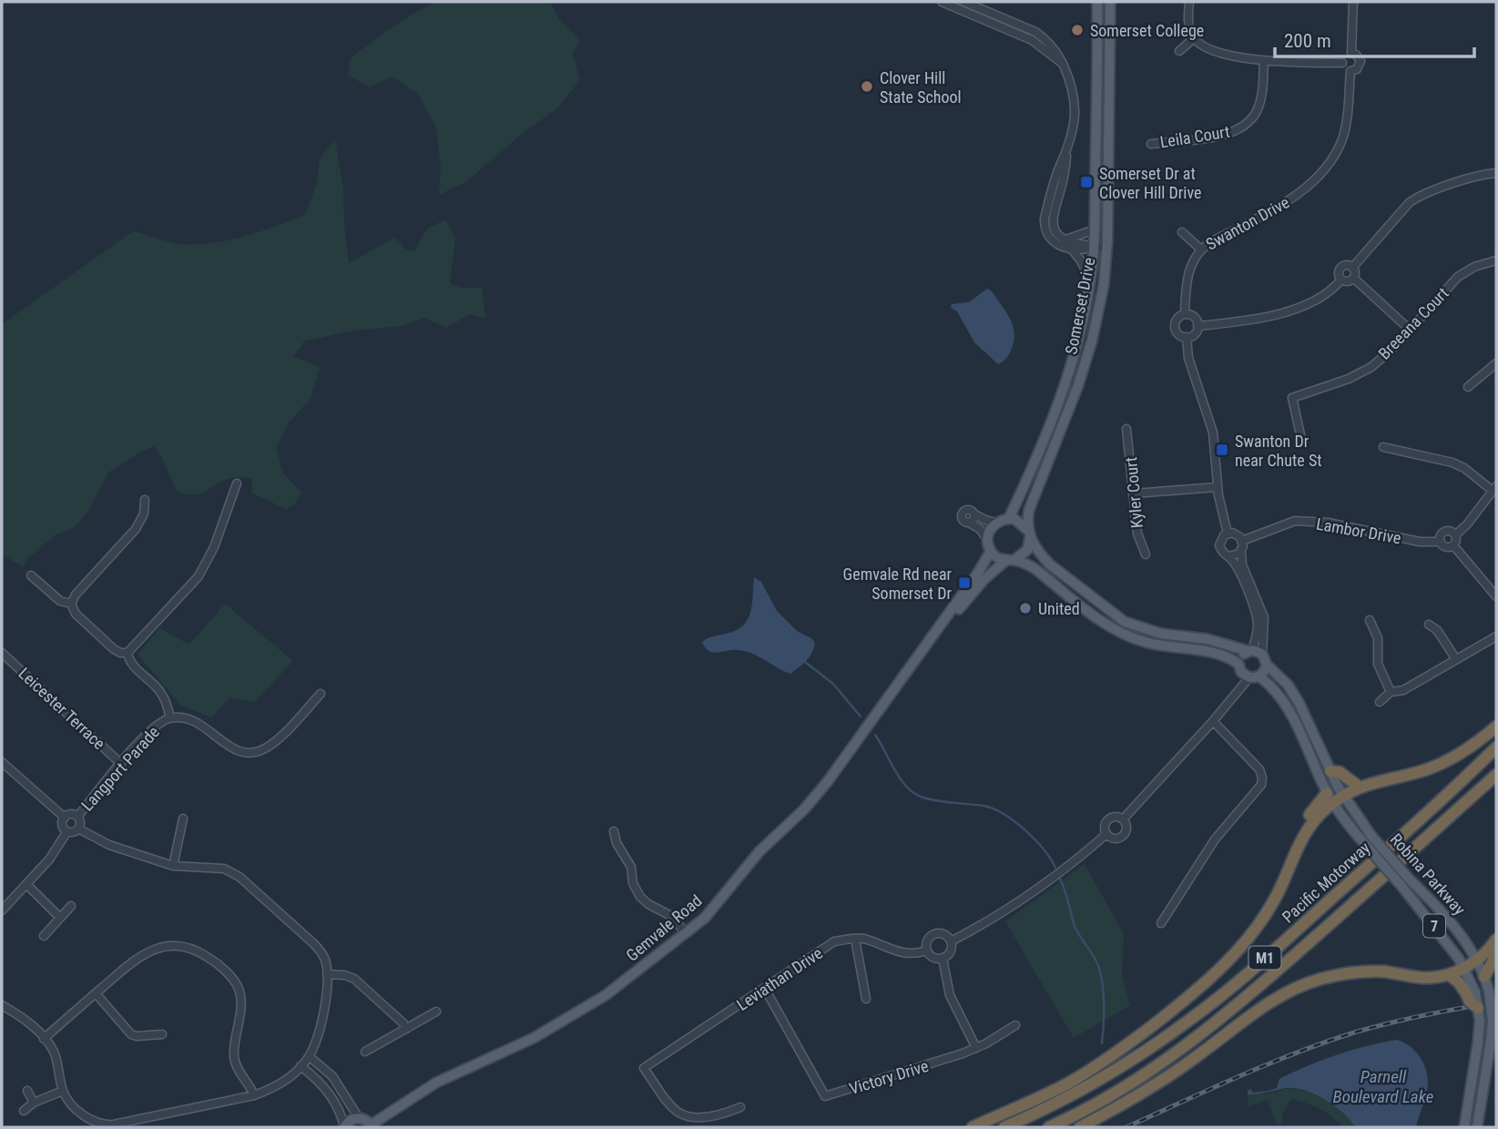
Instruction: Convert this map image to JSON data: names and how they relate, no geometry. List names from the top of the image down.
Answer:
{
  "streets": {
    "highway": ["Pacific Motorway", "M1"],
    "main road": [
      "Somerset Drive",
      "Robina Parkway",
      "7",
      "Gemvale Road"
    ],
    "street": [
      "Leila Court",
      "Swanton Drive",
      "Breeana Court",
      "Kyler Court",
      "Lambor Drive",
      "Leicester Terrace",
      "Langport Parade",
      "Leviathan Drive",
      "Victory Drive"
    ]
  },
  "crossings": [
    ["Swanton Drive", "Lambor Drive"],
    ["Somerset Drive", "Gemvale Road"],
    ["Leicester Terrace", "Langport Parade"],
    ["Leviathan Drive", "Victory Drive"]
  ],
  "water": ["Parnell Boulevard Lake"],
  "places": {
    "other": ["Somerset College", "Clover Hill State School", "United"],
    "transit": ["Somerset Dr at Clover Hill Drive", "Swanton Dr near Chute St", "Gemvale Rd near Somerset Dr"]
  },
  "scale_bar": "200 m"
}
